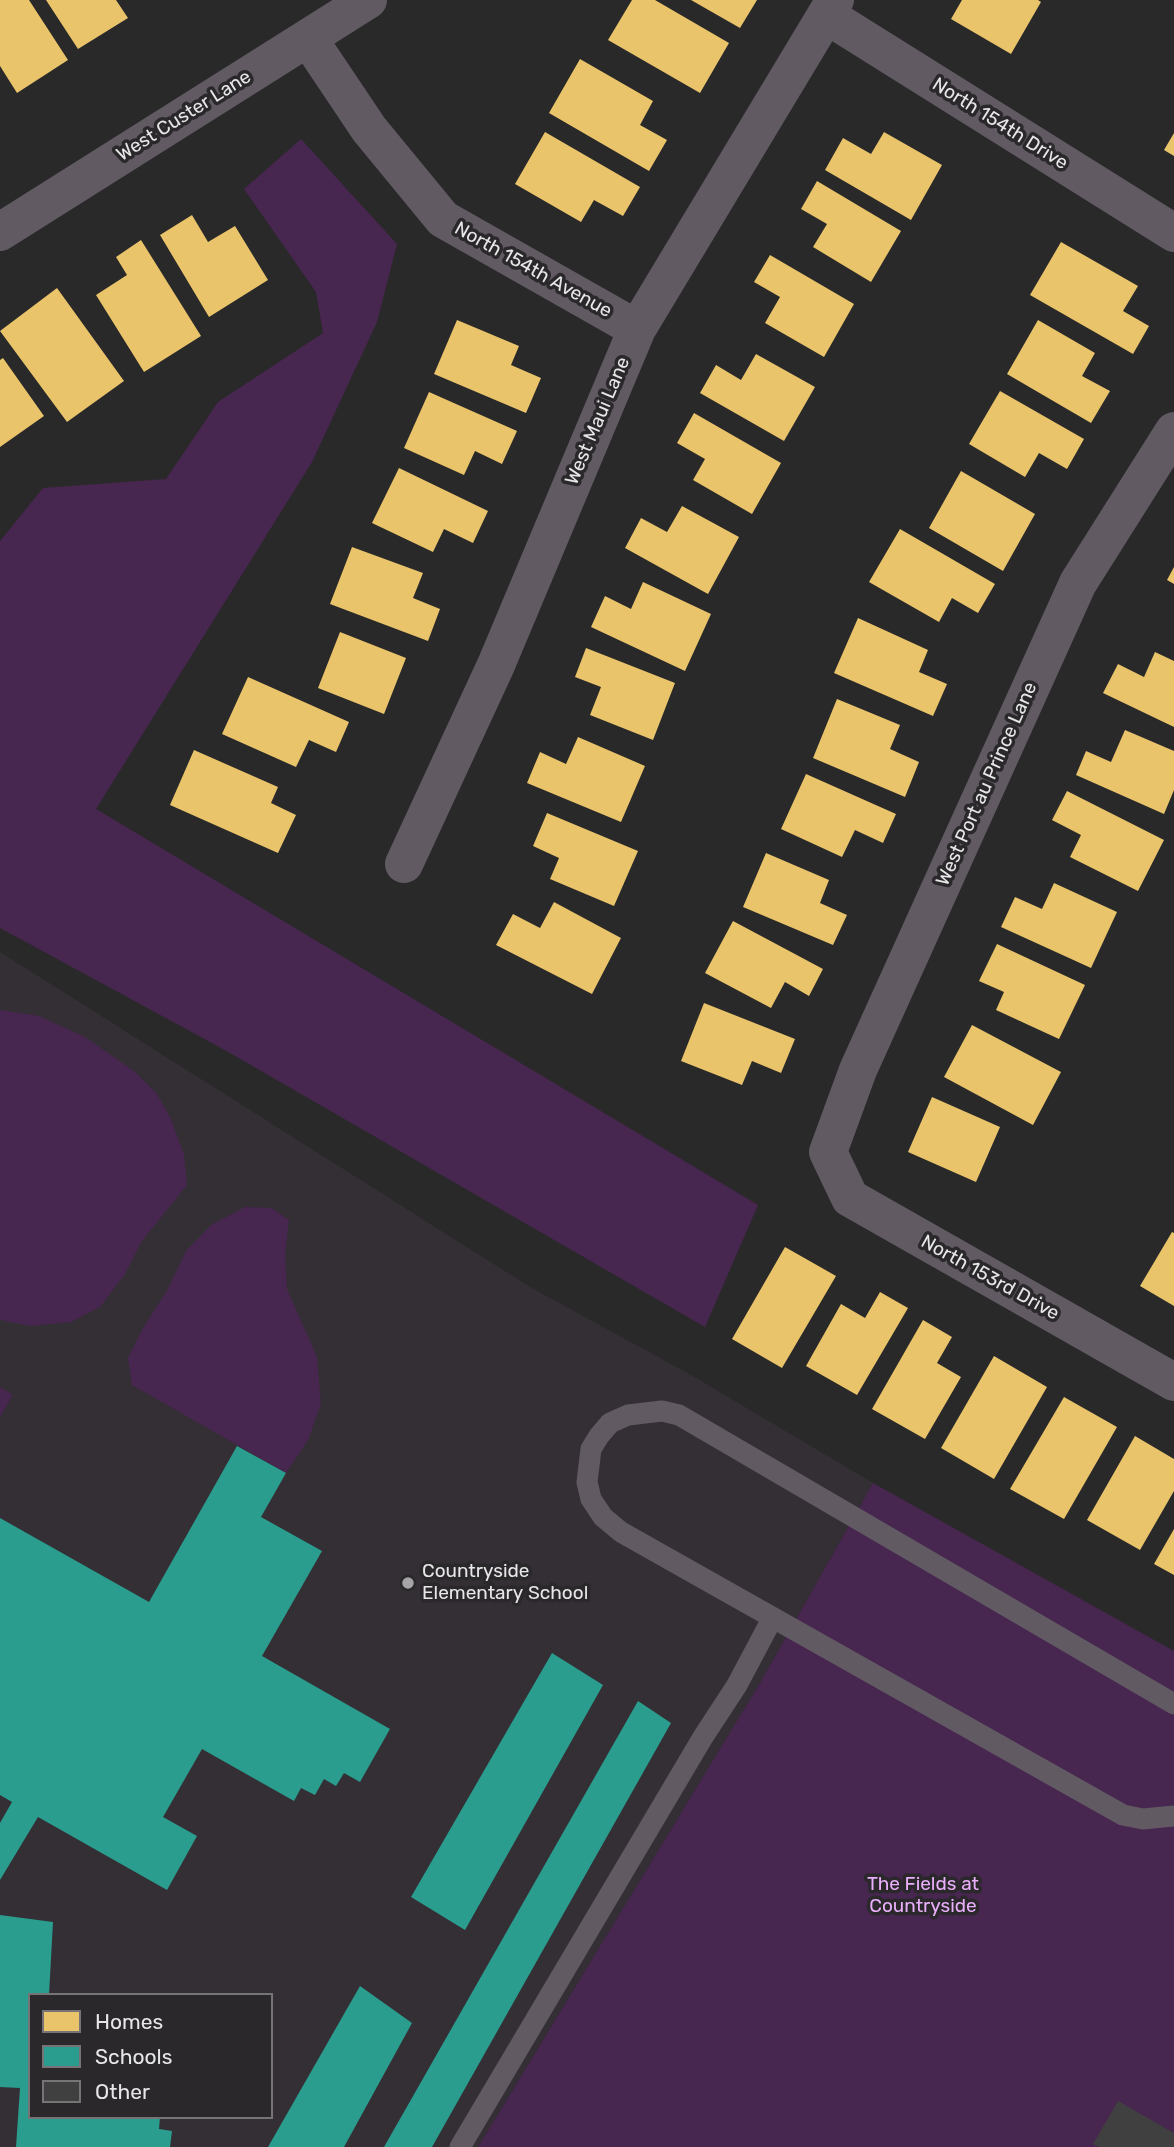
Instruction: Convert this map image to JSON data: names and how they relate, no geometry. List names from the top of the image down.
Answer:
{
  "streets": {
    "street": [
      "West Custer Lane",
      "North 154th Drive",
      "North 154th Avenue",
      "West Maui Lane",
      "West Port au Prince Lane",
      "North 153rd Drive"
    ]
  },
  "crossings": [
    ["West Custer Lane", "North 154th Avenue"],
    ["North 154th Drive", "West Maui Lane"],
    ["North 154th Avenue", "West Maui Lane"],
    ["West Port au Prince Lane", "North 153rd Drive"]
  ],
  "parks": ["The Fields at Countryside"],
  "places": ["Countryside Elementary School"],
  "legend": ["Homes", "Schools", "Other"]
}
